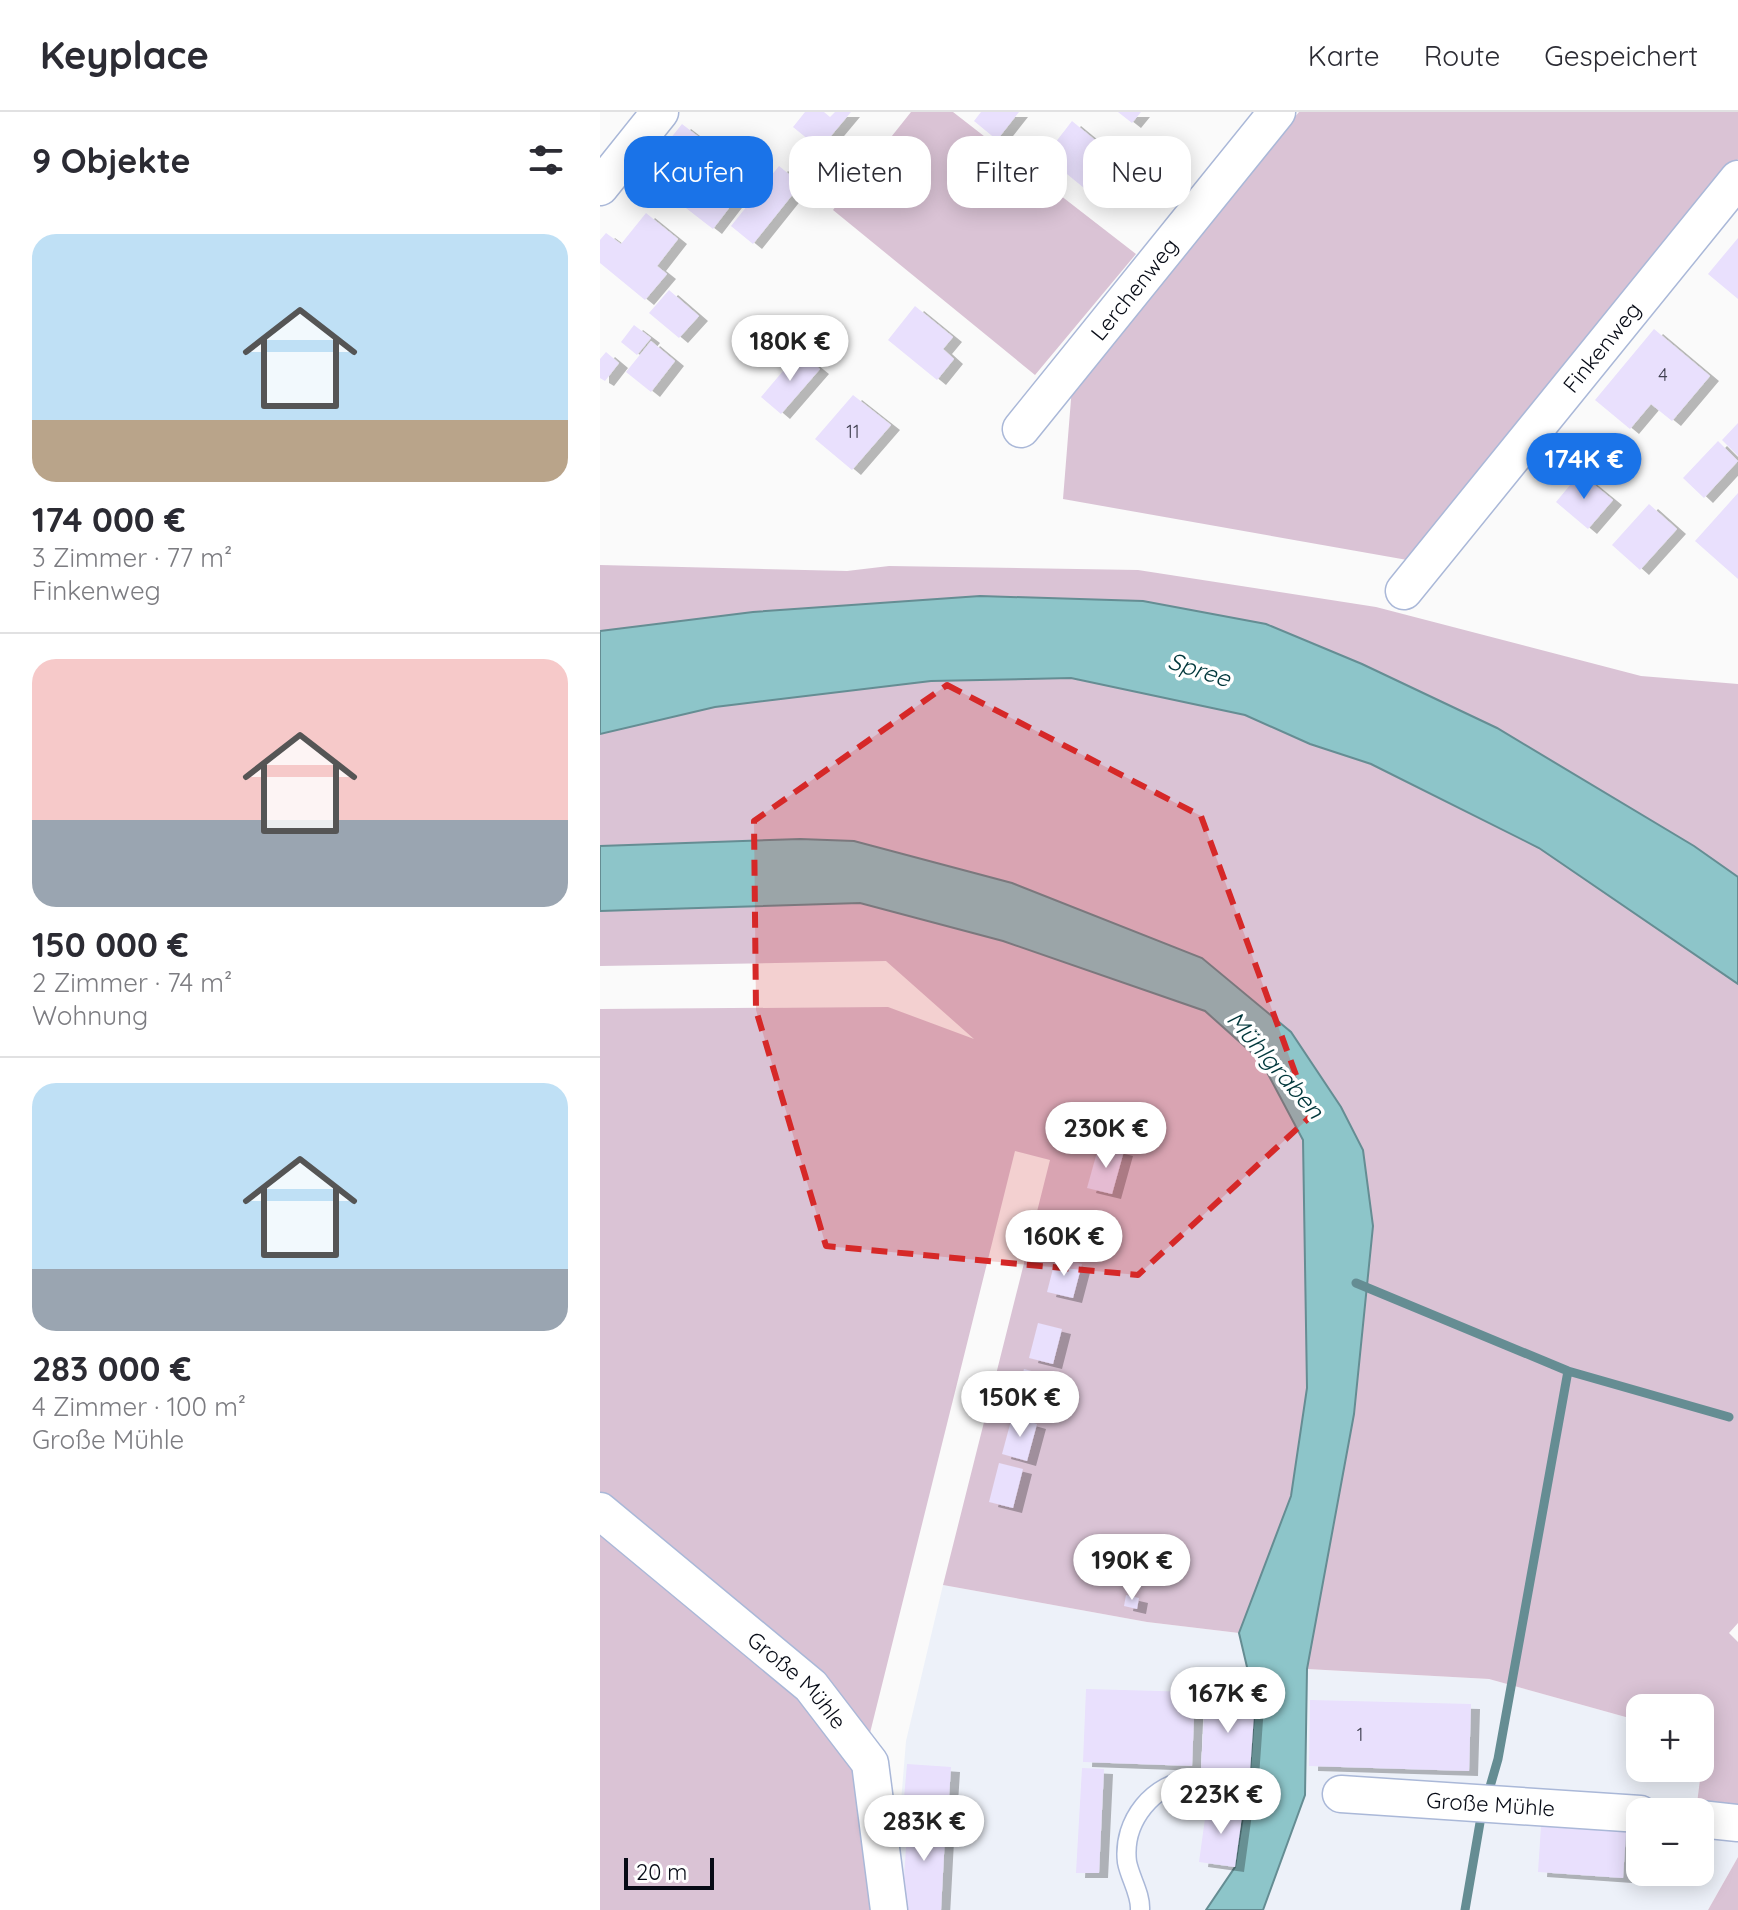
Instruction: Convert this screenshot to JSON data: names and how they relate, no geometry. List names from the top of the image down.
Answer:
{
  "streets": {
    "street": ["Lerchenweg", "Finkenweg", "Große Mühle"]
  },
  "water": ["Spree", "Mühlgraben"],
  "house_numbers": ["4", "11", "1"],
  "scale_bar": "20 m",
  "page": {
    "header": "Keyplace",
    "nav": ["Karte", "Route", "Gespeichert"],
    "heading": "9 Objekte",
    "chip": [
      "Kaufen",
      "Mieten",
      "Filter",
      "Neu"
    ],
    "list": [
      {
        "name": "174 000 €",
        "note": "3 Zimmer · 77 m² · Finkenweg"
      },
      {
        "name": "150 000 €",
        "note": "2 Zimmer · 74 m² · Wohnung"
      },
      {
        "name": "283 000 €",
        "note": "4 Zimmer · 100 m² · Große Mühle"
      }
    ],
    "price": [
      "180K €",
      "174K €",
      "230K €",
      "160K €",
      "150K €",
      "190K €",
      "167K €",
      "223K €",
      "283K €"
    ],
    "map_buttons": ["+", "−"],
    "scale": "20 m"
  }
}
